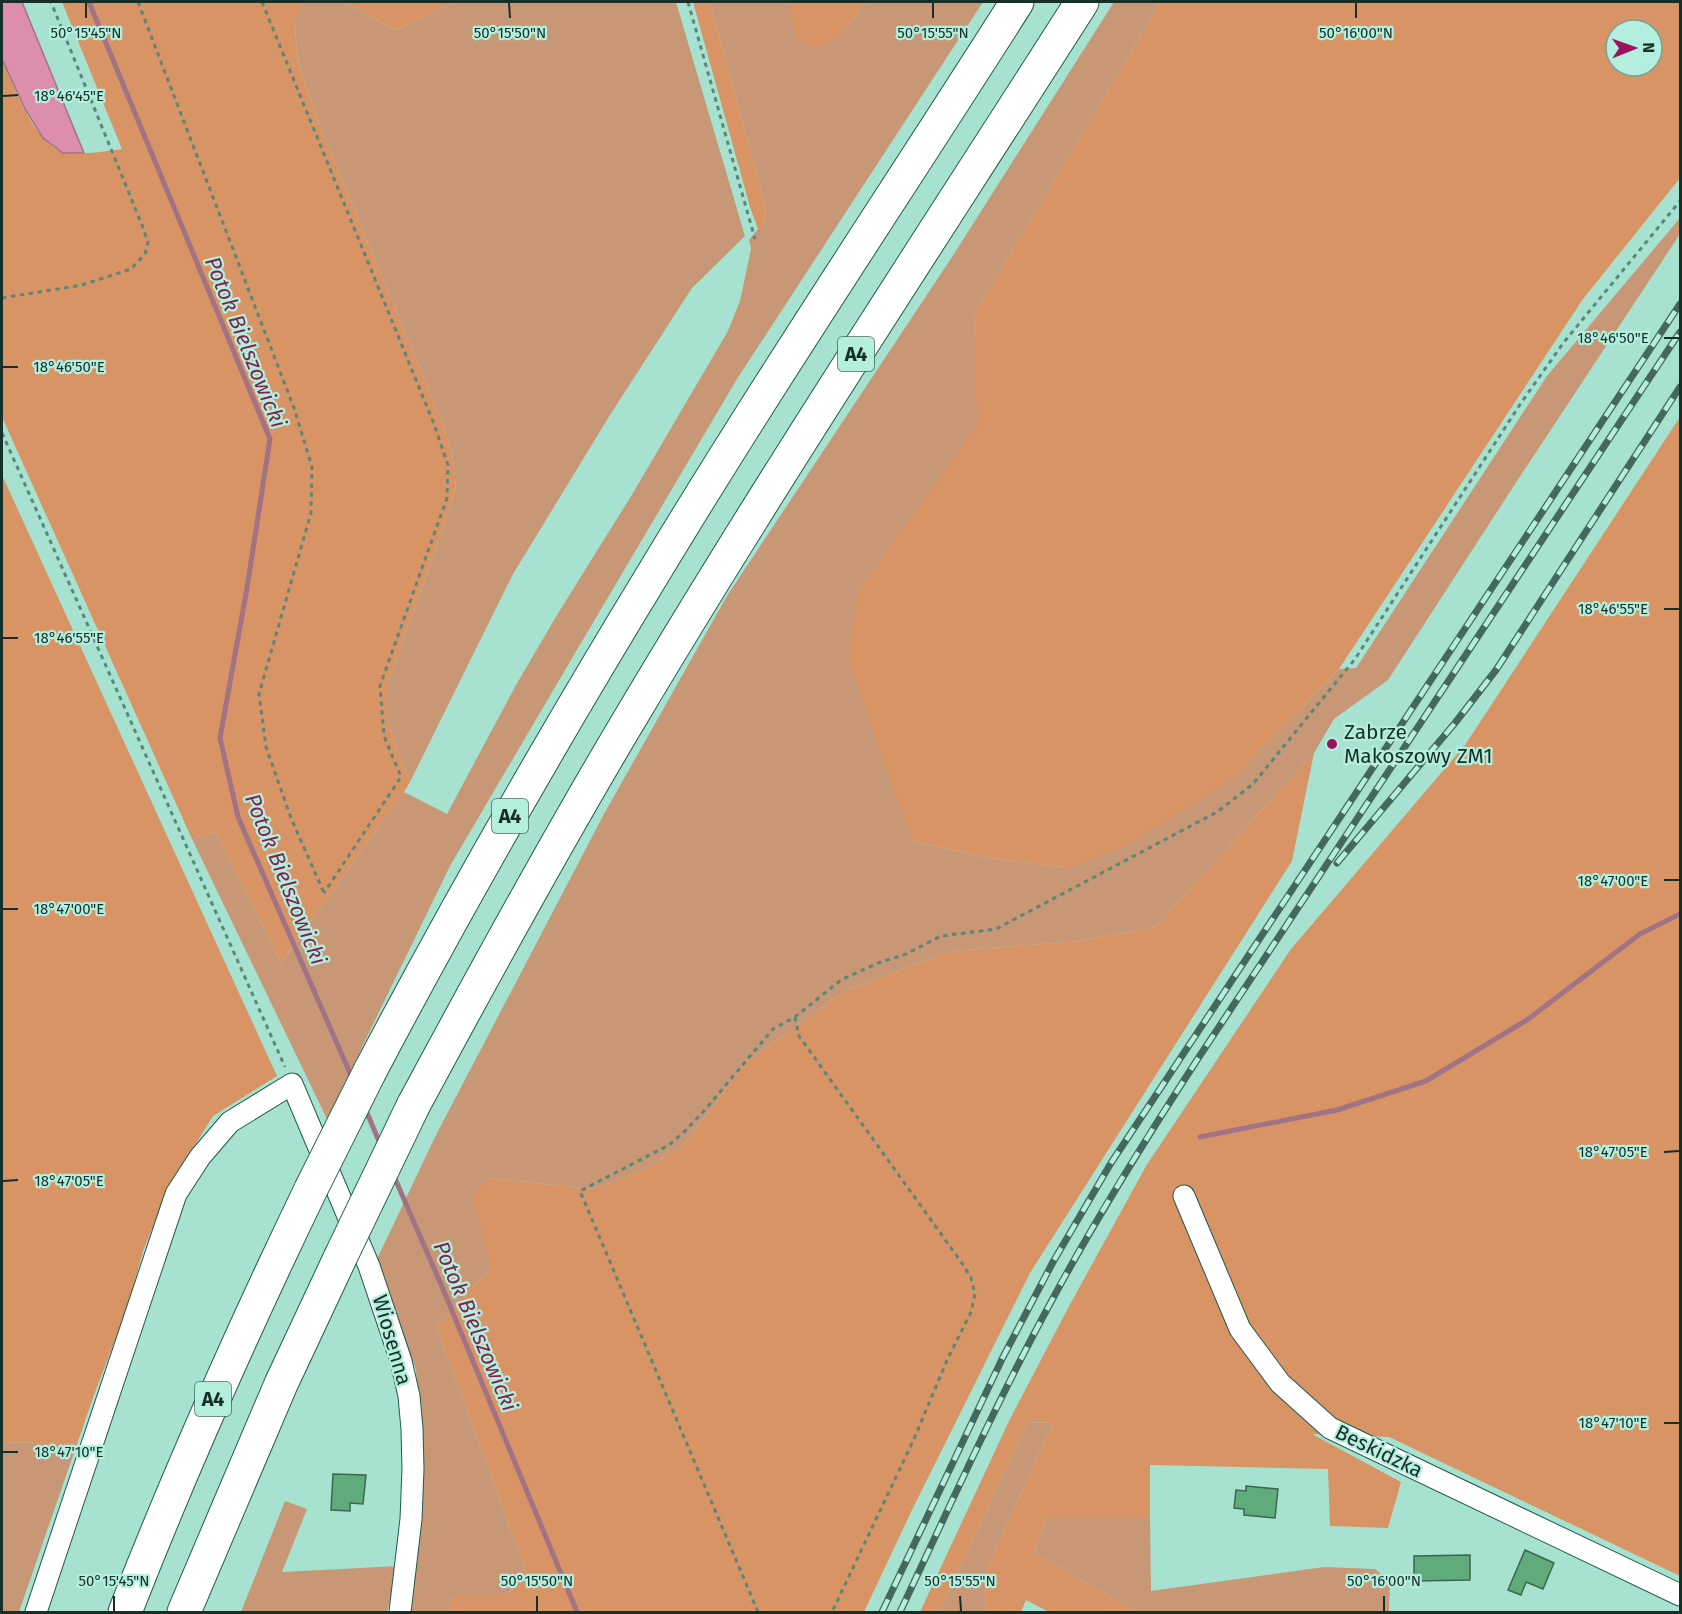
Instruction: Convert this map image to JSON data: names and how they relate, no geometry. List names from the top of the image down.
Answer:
{
  "streets": {
    "highway": ["A4"],
    "street": ["Wiosenna", "Beskidzka"]
  },
  "water": ["Potok Bielszowicki"],
  "places": ["Zabrze Makoszowy ZM1"],
  "north": "right",
  "coordinates": [
    "50°15'45\"N",
    "50°15'50\"N",
    "50°15'55\"N",
    "50°16'00\"N",
    "18°46'45\"E",
    "18°46'50\"E",
    "18°46'55\"E",
    "18°47'00\"E",
    "18°47'05\"E",
    "18°47'10\"E"
  ]
}
